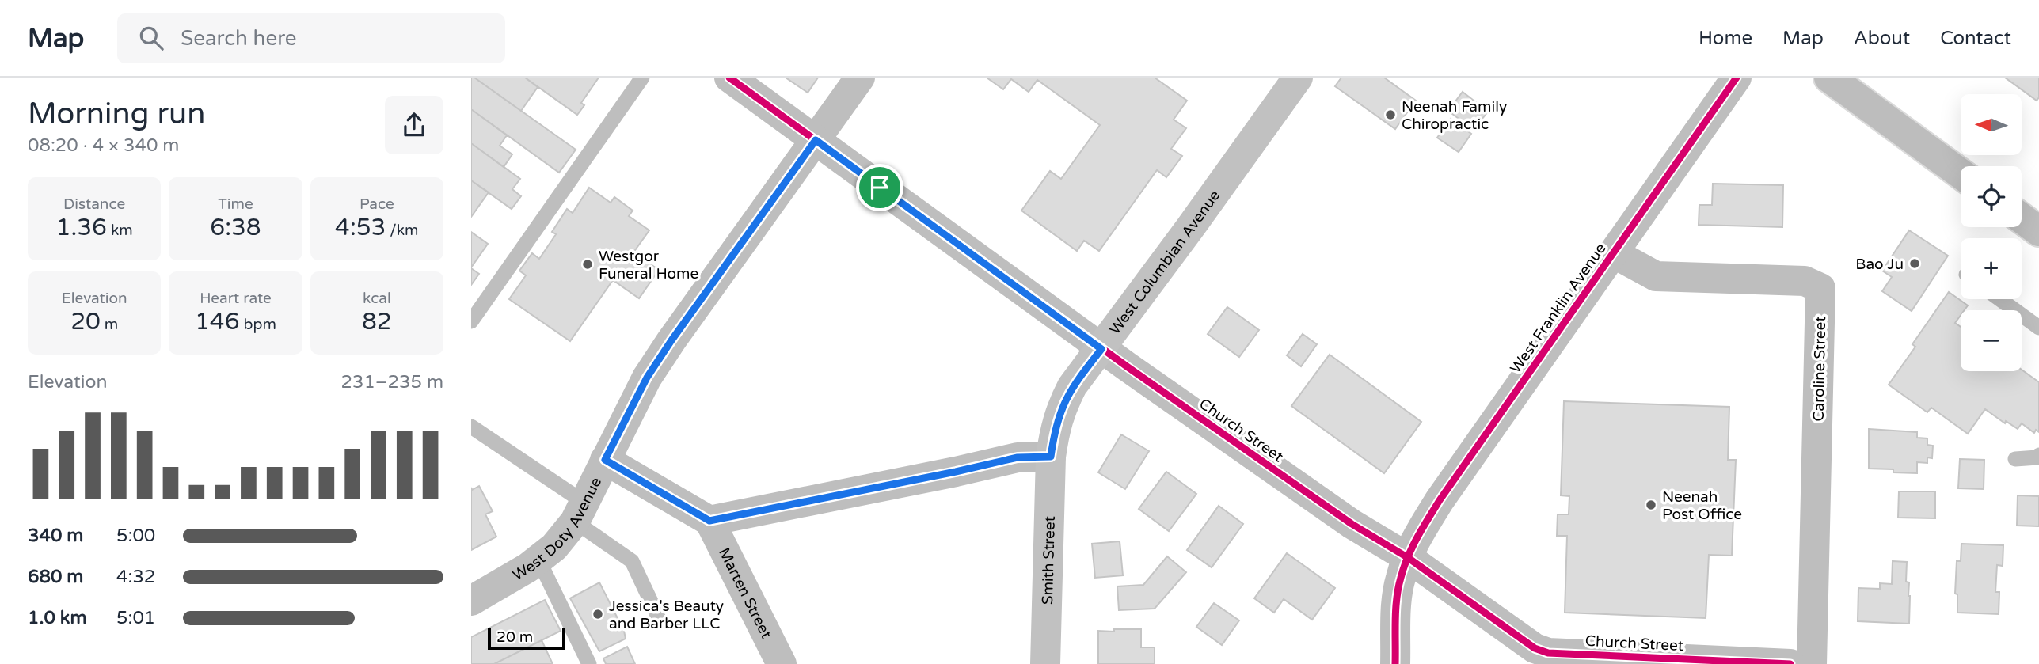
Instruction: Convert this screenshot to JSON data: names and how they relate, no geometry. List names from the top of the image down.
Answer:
{
  "streets": {
    "main road": ["West Columbian Avenue", "Smith Street"],
    "street": [
      "West Franklin Avenue",
      "Caroline Street",
      "Church Street",
      "West Doty Avenue",
      "Marten Street"
    ]
  },
  "crossings": [
    ["West Columbian Avenue", "Church Street"],
    ["West Columbian Avenue", "Smith Street"],
    ["West Franklin Avenue", "Caroline Street"],
    ["West Franklin Avenue", "Church Street"],
    ["Church Street", "West Doty Avenue"]
  ],
  "places": [
    "Neenah Family Chiropractic",
    "Bao Ju",
    "Westgor Funeral Home",
    "Neenah Post Office",
    "Jessica's Beauty and Barber LLC"
  ],
  "scale_bar": "20 m",
  "north": "left",
  "page": {
    "header": "Map",
    "search": "Search here",
    "nav": [
      "Home",
      "Map",
      "About",
      "Contact"
    ],
    "heading": ["Morning run", "08:20 · 4 × 340 m"],
    "map_buttons": ["+", "−"],
    "stats": [
      ["Distance", "1.36 km"],
      ["Time", "6:38"],
      ["Pace", "4:53 /km"],
      ["Elevation", "20 m"],
      ["Heart rate", "146 bpm"],
      ["kcal", "82"]
    ],
    "chart": ["Elevation", "231–235 m"],
    "list": [
      {
        "name": "340 m",
        "note": "5:00"
      },
      {
        "name": "680 m",
        "note": "4:32"
      },
      {
        "name": "1.0 km",
        "note": "5:01"
      }
    ],
    "scale": "20 m"
  }
}
